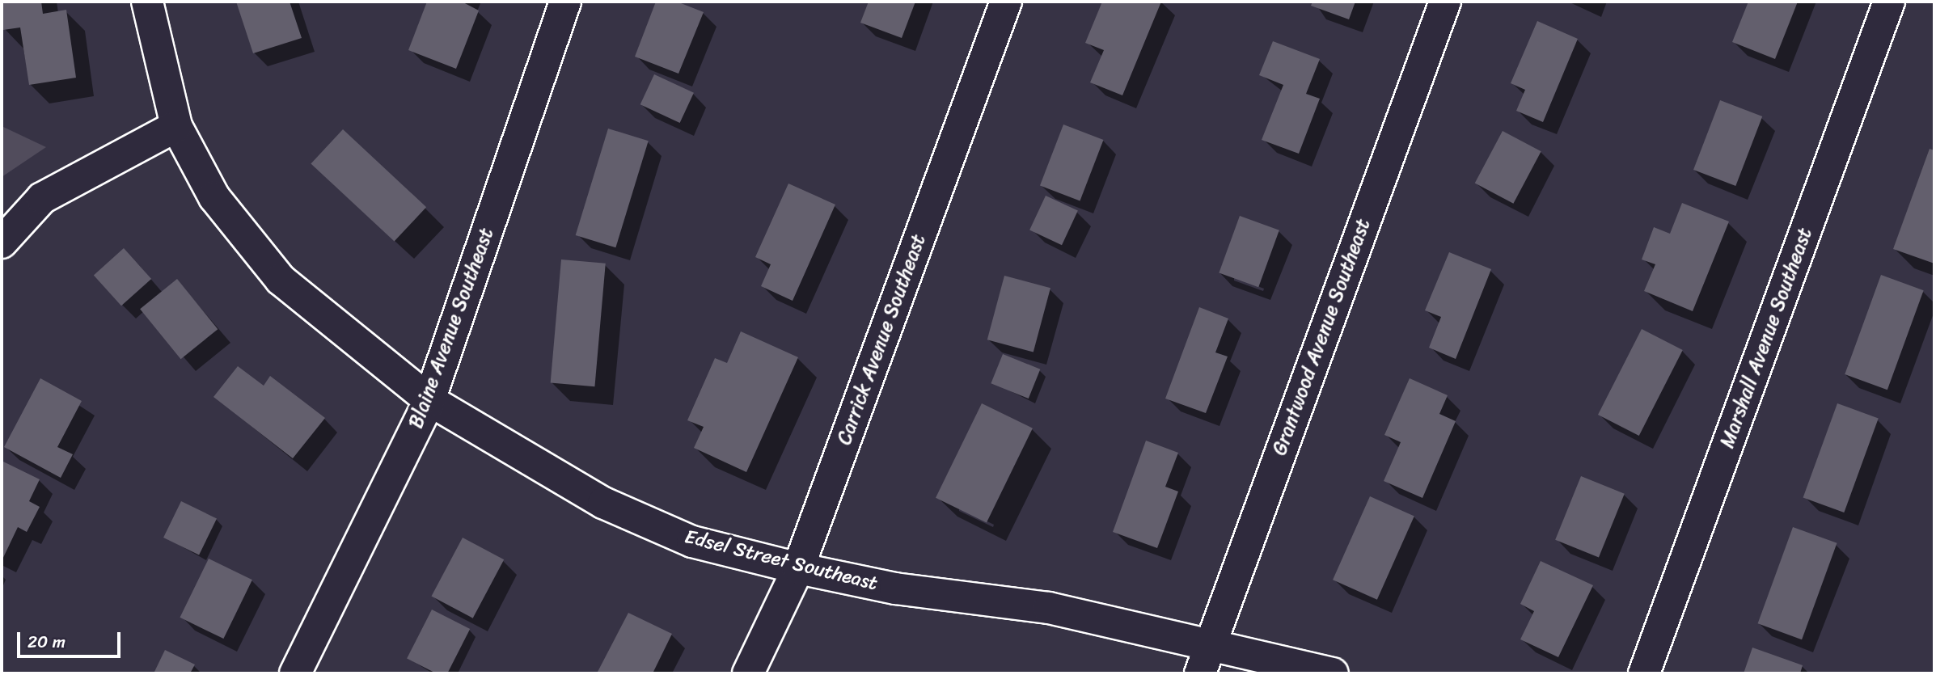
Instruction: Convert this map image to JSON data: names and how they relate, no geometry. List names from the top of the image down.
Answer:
{
  "streets": {
    "street": [
      "Blaine Avenue Southeast",
      "Grantwood Avenue Southeast",
      "Marshall Avenue Southeast",
      "Carrick Avenue Southeast",
      "Edsel Street Southeast"
    ]
  },
  "crossings": [
    ["Blaine Avenue Southeast", "Edsel Street Southeast"],
    ["Grantwood Avenue Southeast", "Edsel Street Southeast"],
    ["Carrick Avenue Southeast", "Edsel Street Southeast"]
  ],
  "scale_bar": "20 m"
}
